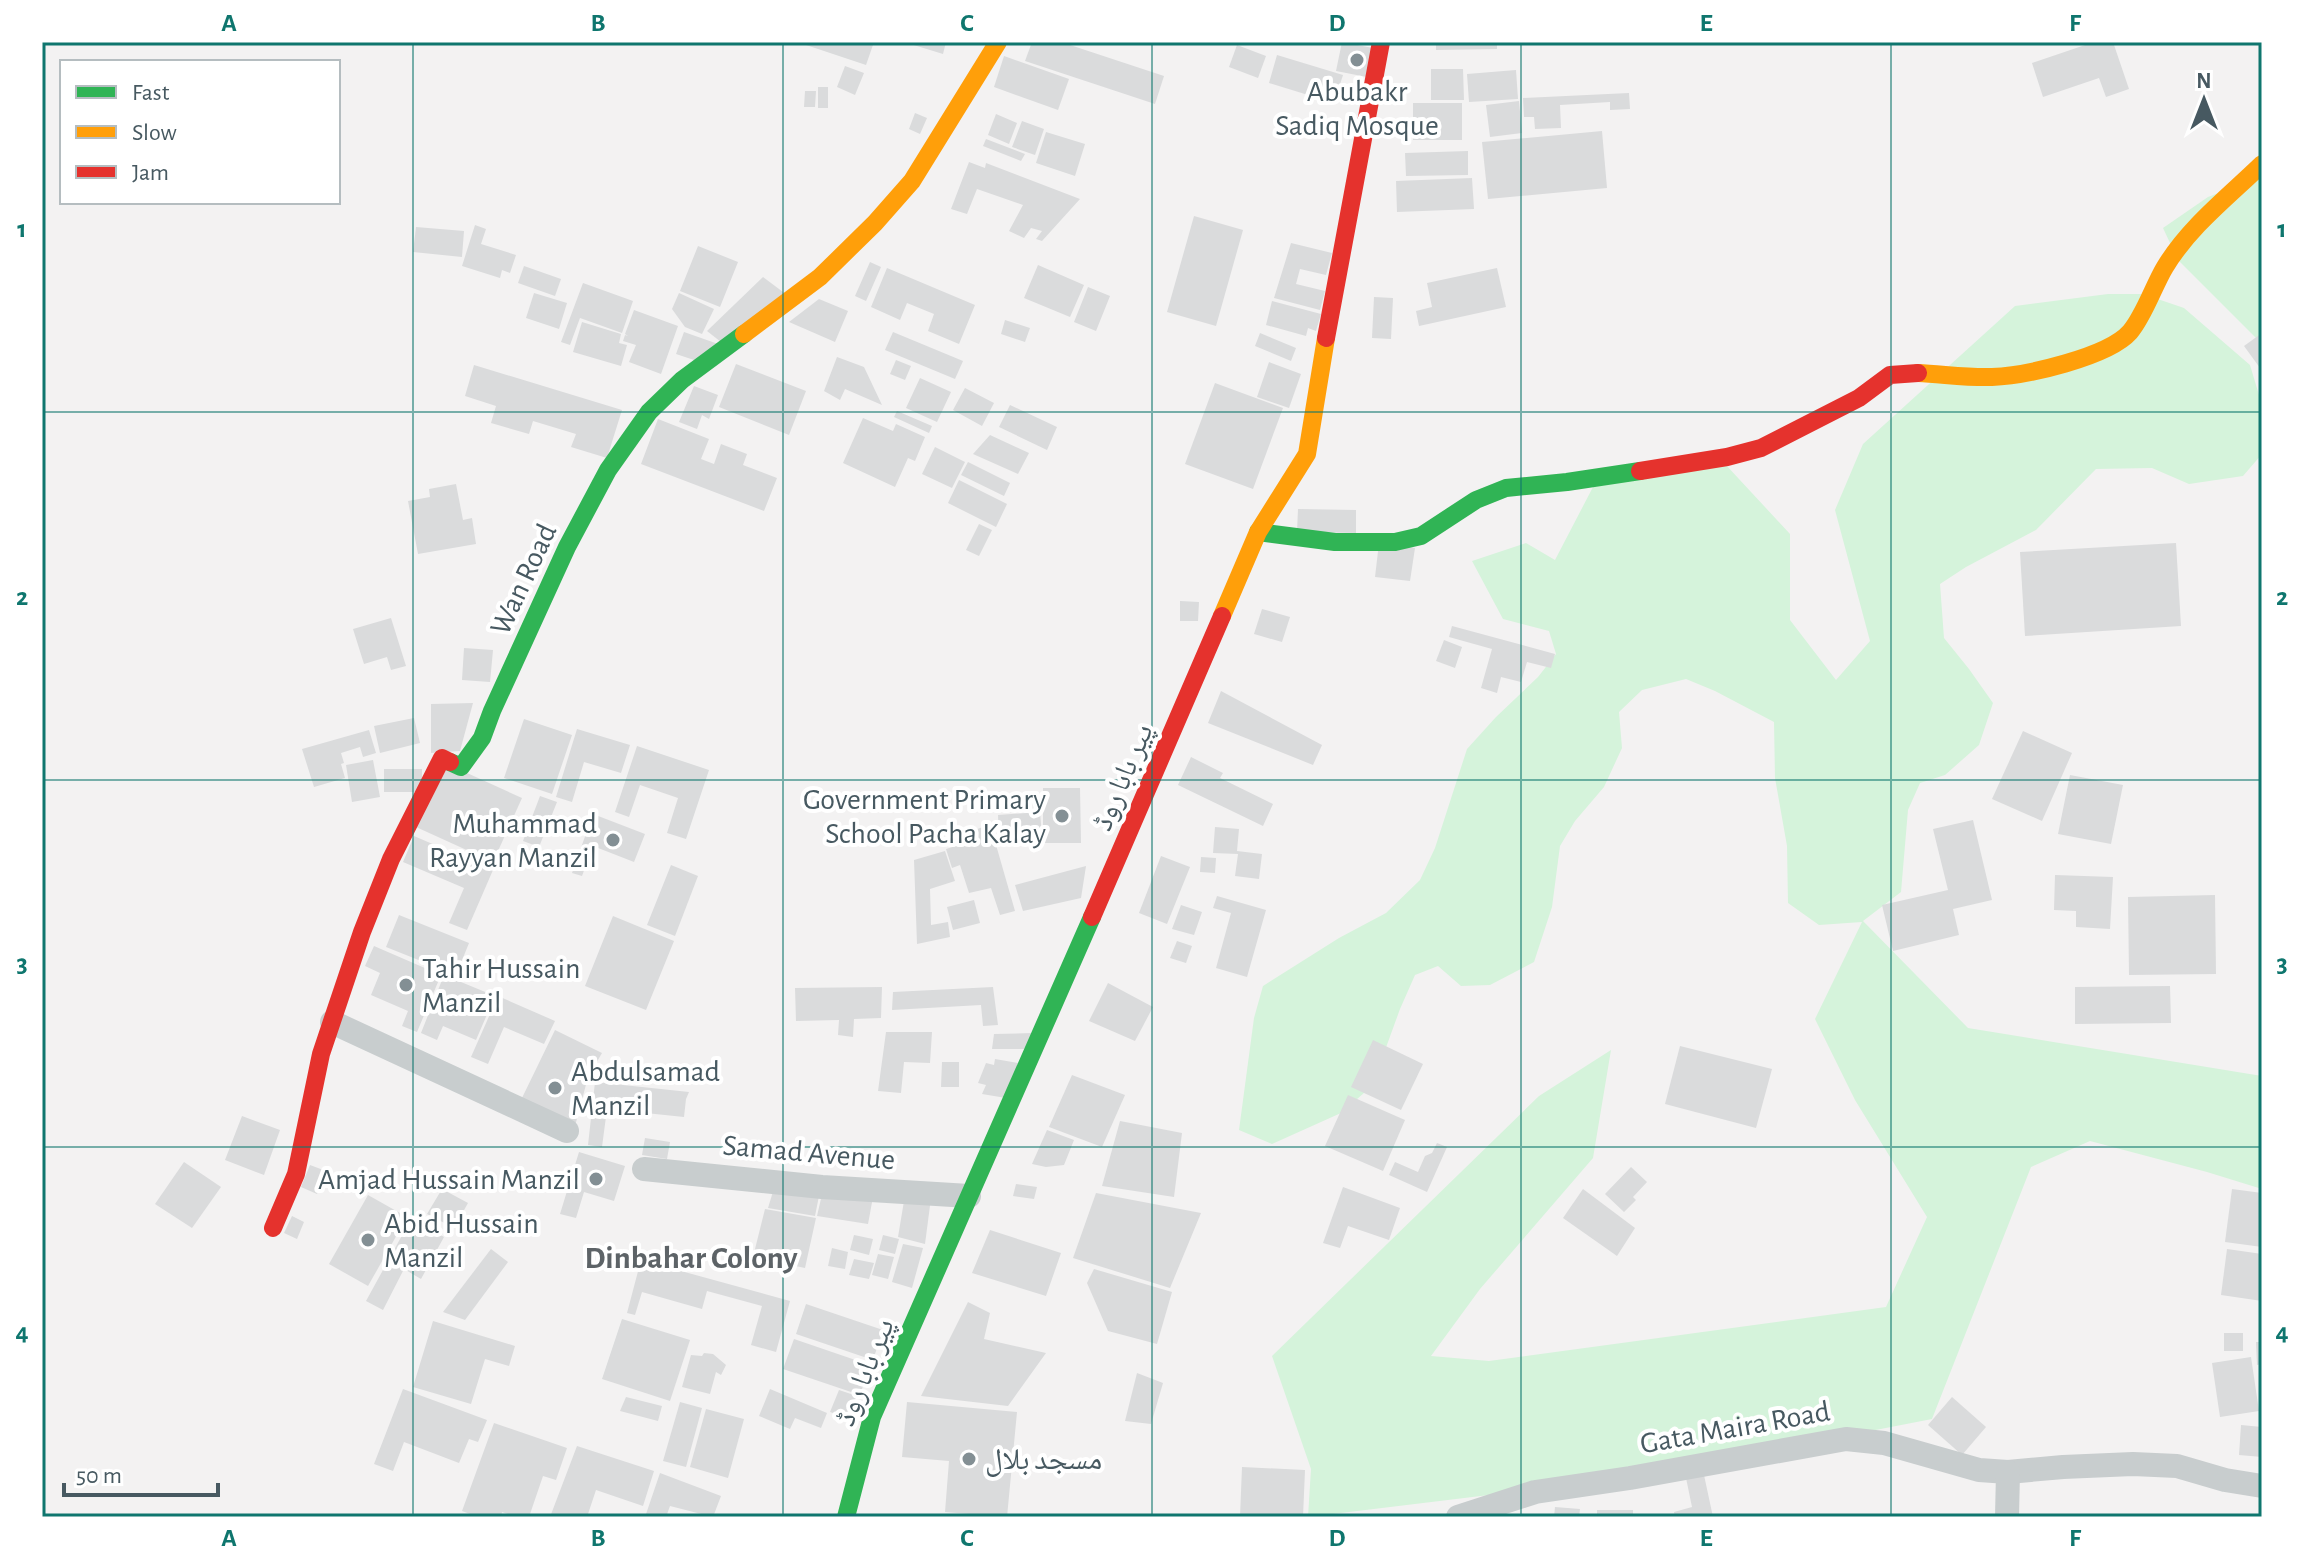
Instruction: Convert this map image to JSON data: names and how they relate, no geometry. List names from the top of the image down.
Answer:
{
  "streets": {
    "street": [
      "Wan Road",
      "پیر بابا روڈ",
      "Samad Avenue",
      "Gata Maira Road"
    ]
  },
  "crossings": [
    ["پیر بابا روڈ", "Samad Avenue"]
  ],
  "districts": ["Dinbahar Colony"],
  "places": [
    "Abubakr Sadiq Mosque",
    "Government Primary School Pacha Kalay",
    "Muhammad Rayyan Manzil",
    "Tahir Hussain Manzil",
    "Abdulsamad Manzil",
    "Amjad Hussain Manzil",
    "Abid Hussain Manzil",
    "مسجد بلال"
  ],
  "legend": ["Fast", "Slow", "Jam"],
  "scale_bar": "50 m",
  "north": "top",
  "grid": {
    "columns": [
      "A",
      "B",
      "C",
      "D",
      "E",
      "F"
    ],
    "rows": [
      "1",
      "2",
      "3",
      "4"
    ]
  }
}
